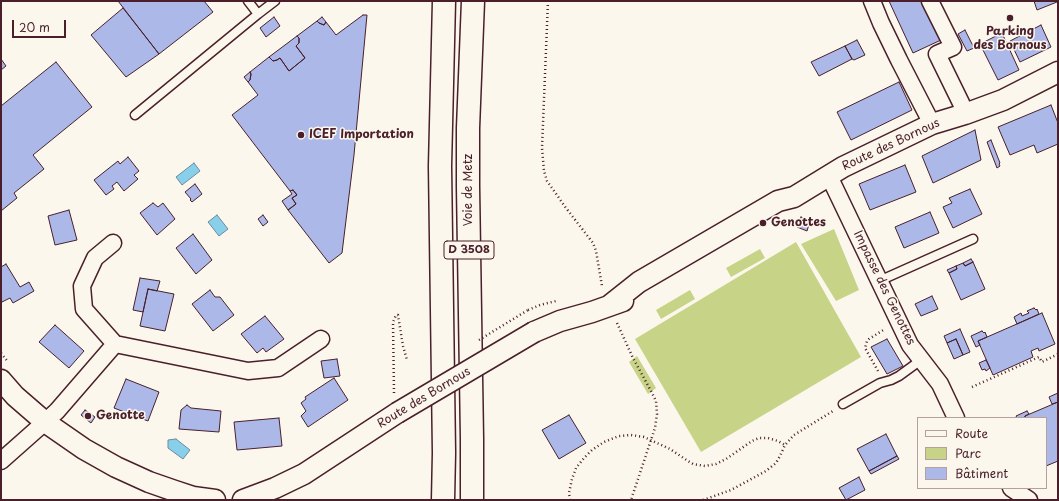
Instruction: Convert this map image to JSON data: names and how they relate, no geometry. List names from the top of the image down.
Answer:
{
  "streets": {
    "highway": ["Voie de Metz", "D 3508"],
    "street": ["Route des Bornous", "Impasse des Genottes"]
  },
  "crossings": [
    ["Route des Bornous", "Impasse des Genottes"]
  ],
  "places": [
    "Parking des Bornous",
    "ICEF Importation",
    "Genottes",
    "Genotte"
  ],
  "legend": ["Route", "Parc", "Bâtiment"],
  "scale_bar": "20 m"
}
